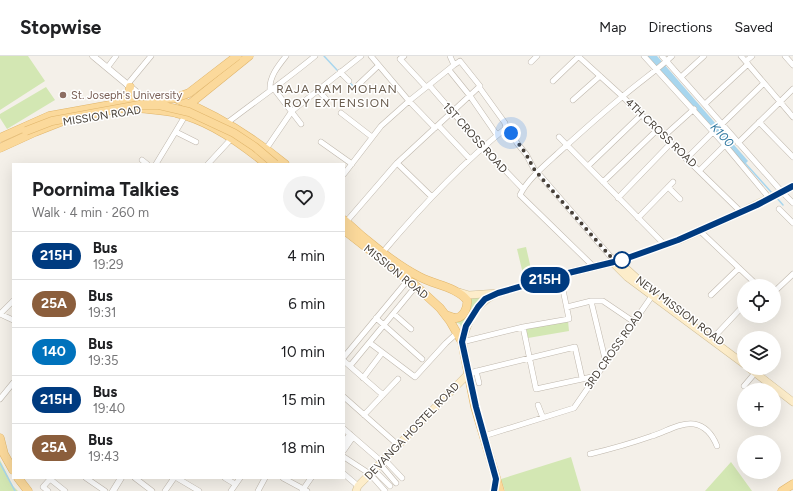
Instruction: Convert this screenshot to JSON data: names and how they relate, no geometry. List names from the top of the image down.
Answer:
{
  "streets": {
    "main road": ["MISSION ROAD", "NEW MISSION ROAD", "DEVANGA HOSTEL ROAD"],
    "street": ["4TH CROSS ROAD", "1ST CROSS ROAD", "3RD CROSS ROAD"]
  },
  "crossings": [
    ["MISSION ROAD", "DEVANGA HOSTEL ROAD"],
    ["NEW MISSION ROAD", "3RD CROSS ROAD"]
  ],
  "districts": ["RAJA RAM MOHAN ROY EXTENSION"],
  "water": ["K100"],
  "places": ["St. Joseph's University"],
  "lines": ["bus line 215H"],
  "page": {
    "header": "Stopwise",
    "nav": ["Map", "Directions", "Saved"],
    "on_map": "215H",
    "heading": ["Poornima Talkies", "Walk · 4 min · 260 m"],
    "list": [
      {
        "mark": "215H",
        "name": "Bus",
        "note": "19:29",
        "value": "4 min"
      },
      {
        "mark": "25A",
        "name": "Bus",
        "note": "19:31",
        "value": "6 min"
      },
      {
        "mark": "140",
        "name": "Bus",
        "note": "19:35",
        "value": "10 min"
      },
      {
        "mark": "215H",
        "name": "Bus",
        "note": "19:40",
        "value": "15 min"
      },
      {
        "mark": "25A",
        "name": "Bus",
        "note": "19:43",
        "value": "18 min"
      }
    ],
    "map_buttons": ["+", "−"]
  }
}
